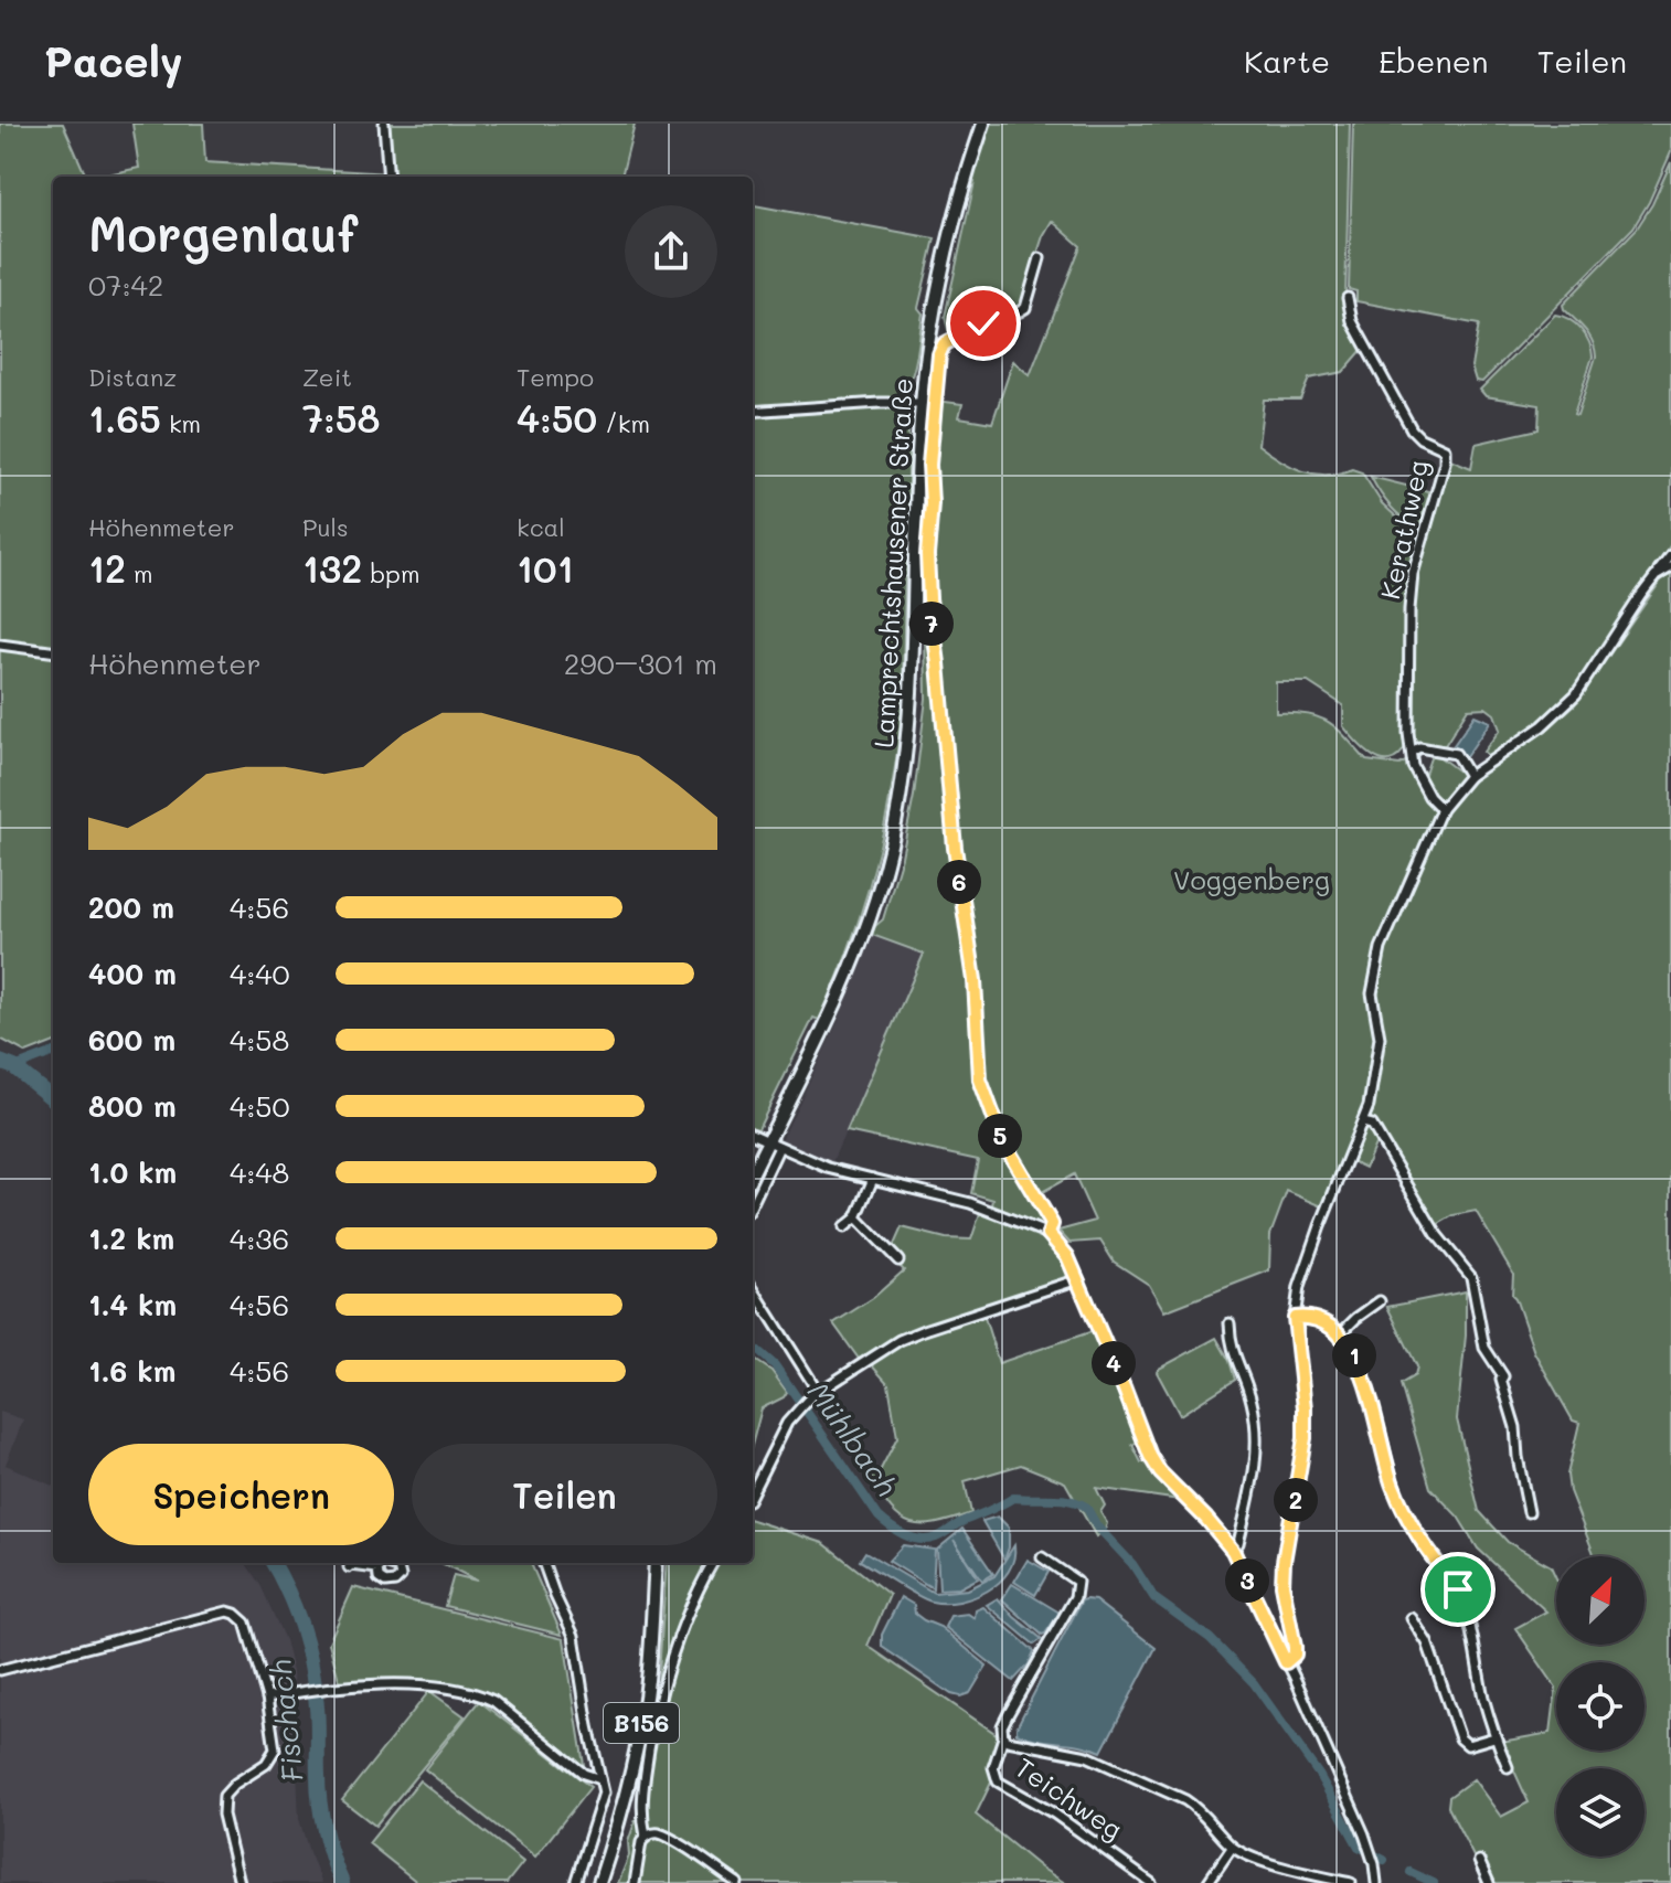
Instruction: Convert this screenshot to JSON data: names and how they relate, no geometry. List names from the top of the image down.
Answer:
{
  "streets": {
    "main road": ["Lamprechtshausener Straße", "B156"],
    "street": ["Kerathweg", "Teichweg"]
  },
  "water": ["Mühlbach", "Fischach"],
  "parks": ["Voggenberg"],
  "north": "top right",
  "page": {
    "header": "Pacely",
    "nav": ["Karte", "Ebenen", "Teilen"],
    "heading": ["Morgenlauf", "07:42"],
    "stats": [
      ["Distanz", "1.65 km"],
      ["Zeit", "7:58"],
      ["Tempo", "4:50 /km"],
      ["Höhenmeter", "12 m"],
      ["Puls", "132 bpm"],
      ["kcal", "101"]
    ],
    "pins": [
      "7",
      "6",
      "5",
      "1",
      "4",
      "2",
      "3"
    ],
    "chart": ["Höhenmeter", "290–301 m"],
    "list": [
      {
        "name": "200 m",
        "note": "4:56"
      },
      {
        "name": "400 m",
        "note": "4:40"
      },
      {
        "name": "600 m",
        "note": "4:58"
      },
      {
        "name": "800 m",
        "note": "4:50"
      },
      {
        "name": "1.0 km",
        "note": "4:48"
      },
      {
        "name": "1.2 km",
        "note": "4:36"
      },
      {
        "name": "1.4 km",
        "note": "4:56"
      },
      {
        "name": "1.6 km",
        "note": "4:56"
      }
    ],
    "buttons": ["Speichern", "Teilen"]
  }
}
